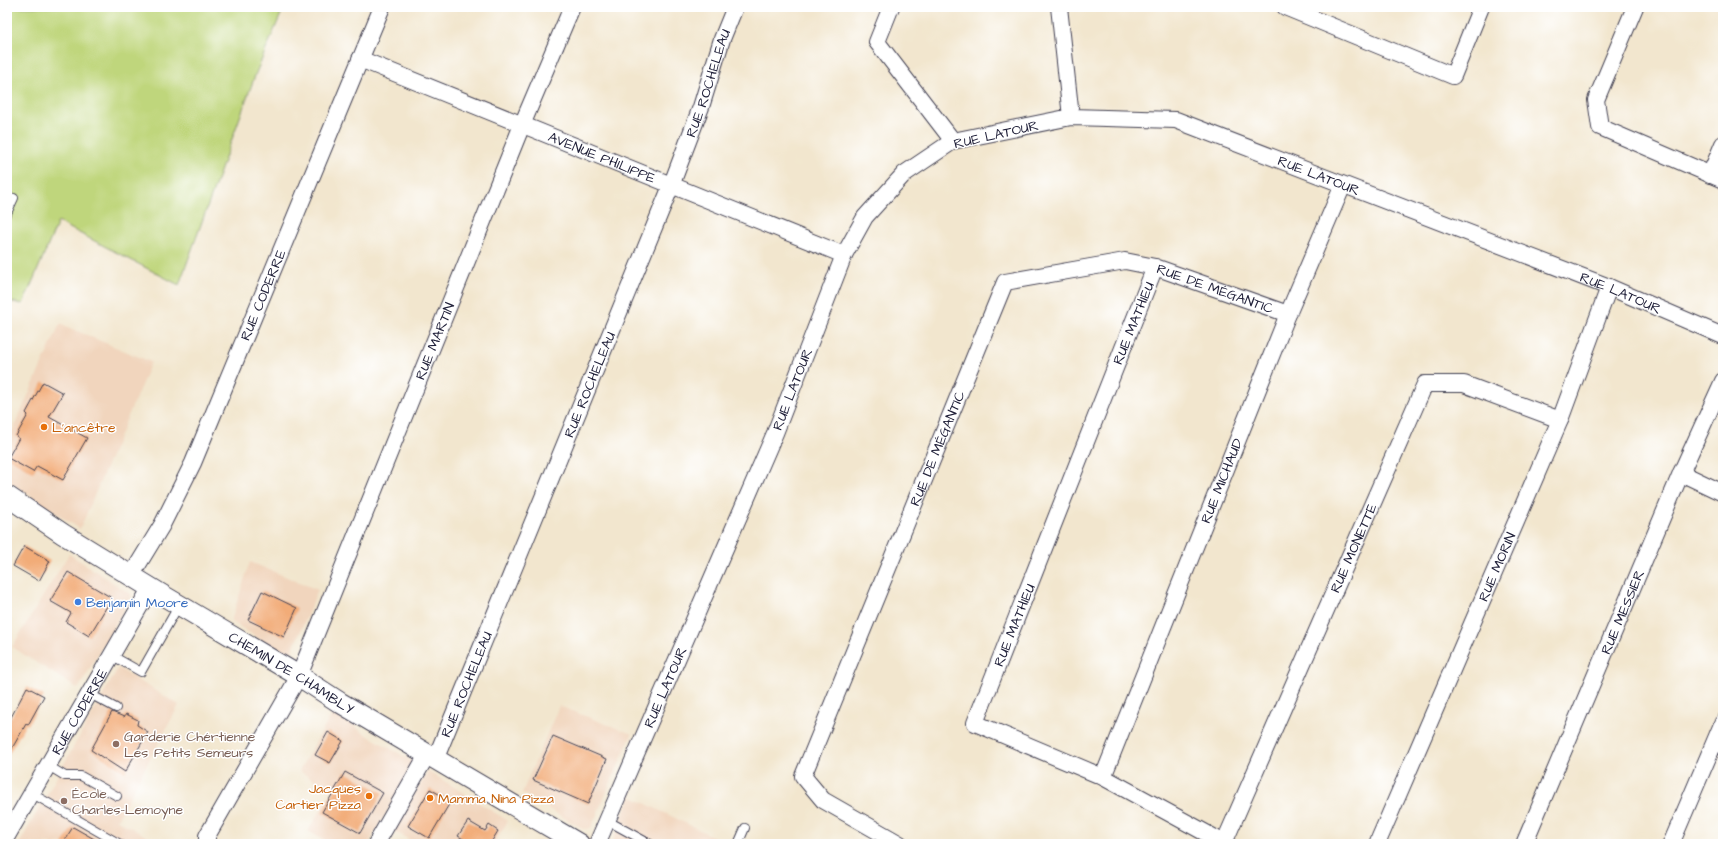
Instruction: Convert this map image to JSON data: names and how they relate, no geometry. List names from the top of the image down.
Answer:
{
  "streets": {
    "street": [
      "RUE ROCHELEAU",
      "RUE LATOUR",
      "AVENUE PHILIPPE",
      "RUE DE MÉGANTIC",
      "RUE CODERRE",
      "RUE MATHIEU",
      "RUE MARTIN",
      "RUE MICHAUD",
      "RUE MONETTE",
      "RUE MORIN",
      "RUE MESSIER",
      "CHEMIN DE CHAMBLY"
    ]
  },
  "crossings": [
    ["RUE ROCHELEAU", "AVENUE PHILIPPE"],
    ["RUE ROCHELEAU", "CHEMIN DE CHAMBLY"],
    ["RUE LATOUR", "AVENUE PHILIPPE"],
    ["RUE LATOUR", "RUE MICHAUD"],
    ["RUE LATOUR", "RUE MORIN"],
    ["AVENUE PHILIPPE", "RUE CODERRE"],
    ["AVENUE PHILIPPE", "RUE MARTIN"],
    ["RUE DE MÉGANTIC", "RUE MATHIEU"],
    ["RUE DE MÉGANTIC", "RUE MICHAUD"],
    ["RUE CODERRE", "CHEMIN DE CHAMBLY"],
    ["RUE MATHIEU", "RUE MICHAUD"],
    ["RUE MATHIEU", "RUE MONETTE"],
    ["RUE MARTIN", "CHEMIN DE CHAMBLY"],
    ["RUE MONETTE", "RUE MORIN"]
  ],
  "places": [
    "L'ancêtre",
    "Benjamin Moore",
    "Garderie Chértienne Les Petits Semeurs",
    "Jacques Cartier Pizza",
    "Mamma Nina Pizza",
    "École Charles-Lemoyne"
  ]
}
